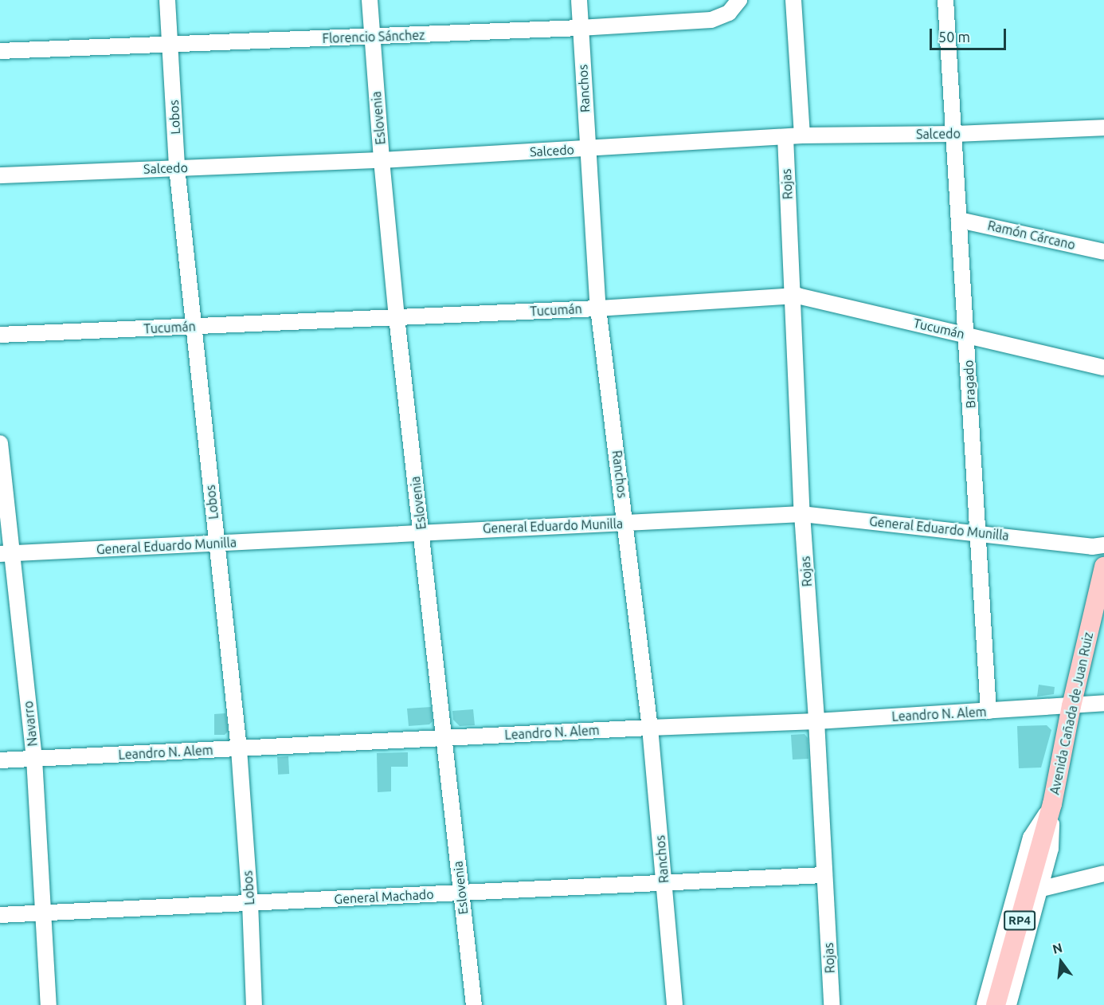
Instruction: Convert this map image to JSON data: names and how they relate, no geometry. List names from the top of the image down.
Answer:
{
  "streets": {
    "main road": ["Avenida Cañada de Juan Ruiz", "RP4"],
    "street": [
      "Florencio Sánchez",
      "Ranchos",
      "Lobos",
      "Eslovenia",
      "Salcedo",
      "Rojas",
      "Ramón Cárcano",
      "Tucumán",
      "Bragado",
      "General Eduardo Munilla",
      "Leandro N. Alem",
      "Navarro",
      "General Machado"
    ]
  },
  "crossings": [
    ["Florencio Sánchez", "Ranchos"],
    ["Florencio Sánchez", "Lobos"],
    ["Florencio Sánchez", "Eslovenia"],
    ["Ranchos", "Salcedo"],
    ["Ranchos", "Tucumán"],
    ["Ranchos", "General Eduardo Munilla"],
    ["Ranchos", "Leandro N. Alem"],
    ["Ranchos", "General Machado"],
    ["Lobos", "Salcedo"],
    ["Lobos", "Tucumán"],
    ["Lobos", "General Eduardo Munilla"],
    ["Lobos", "Leandro N. Alem"],
    ["Lobos", "General Machado"],
    ["Eslovenia", "Salcedo"],
    ["Eslovenia", "Tucumán"],
    ["Eslovenia", "General Eduardo Munilla"],
    ["Eslovenia", "Leandro N. Alem"],
    ["Eslovenia", "General Machado"],
    ["Salcedo", "Rojas"],
    ["Salcedo", "Bragado"],
    ["Rojas", "Tucumán"],
    ["Rojas", "General Eduardo Munilla"],
    ["Rojas", "Leandro N. Alem"],
    ["Rojas", "General Machado"],
    ["Ramón Cárcano", "Bragado"],
    ["Tucumán", "Bragado"],
    ["Bragado", "General Eduardo Munilla"],
    ["Bragado", "Leandro N. Alem"],
    ["General Eduardo Munilla", "Navarro"],
    ["Avenida Cañada de Juan Ruiz", "Leandro N. Alem"],
    ["Leandro N. Alem", "Navarro"],
    ["Navarro", "General Machado"]
  ],
  "scale_bar": "50 m",
  "north": "top"
}
